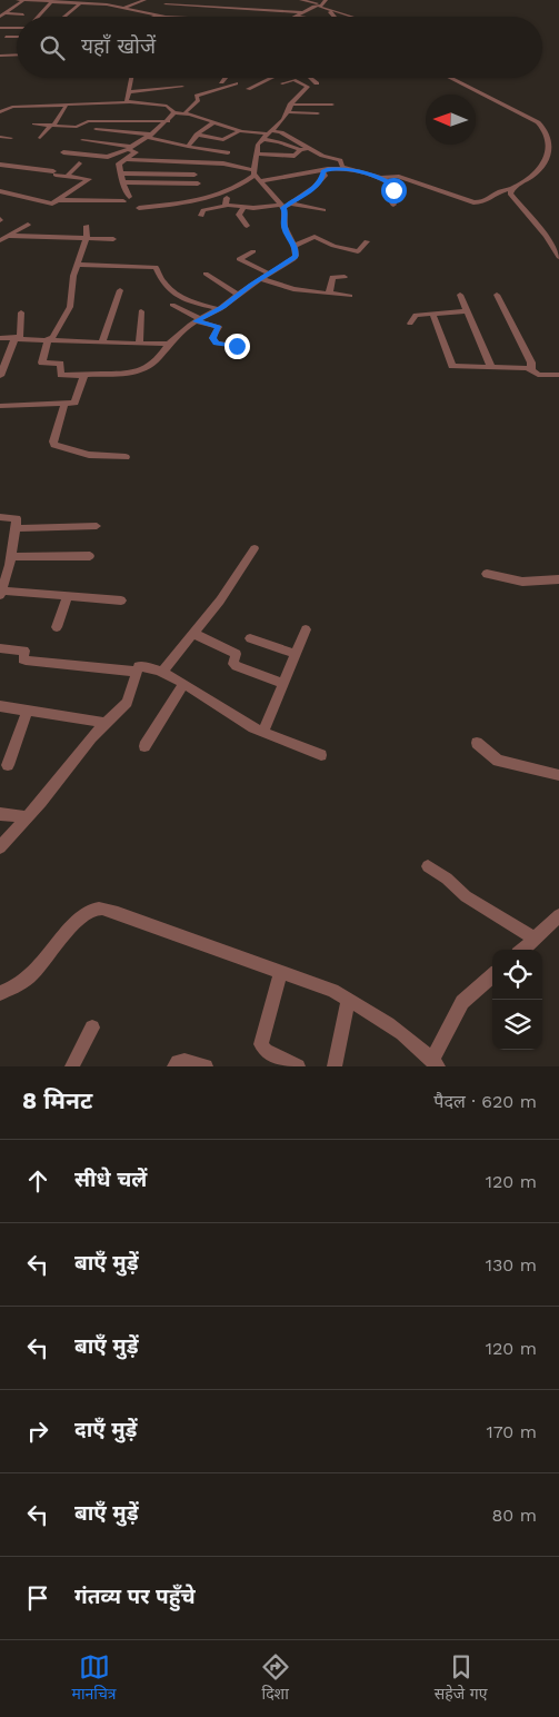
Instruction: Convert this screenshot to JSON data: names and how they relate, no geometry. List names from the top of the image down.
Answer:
{
  "north": "left",
  "page": {
    "search": "यहाँ खोजें",
    "heading": ["8 मिनट", "पैदल · 620 m"],
    "list": [
      ["सीधे चलें", "120 m"],
      ["बाएँ मुड़ें", "130 m"],
      ["बाएँ मुड़ें", "120 m"],
      ["दाएँ मुड़ें", "170 m"],
      ["बाएँ मुड़ें", "80 m"],
      "गंतव्य पर पहुँचे"
    ],
    "nav": ["मानचित्र", "दिशा", "सहेजे गए"]
  }
}
